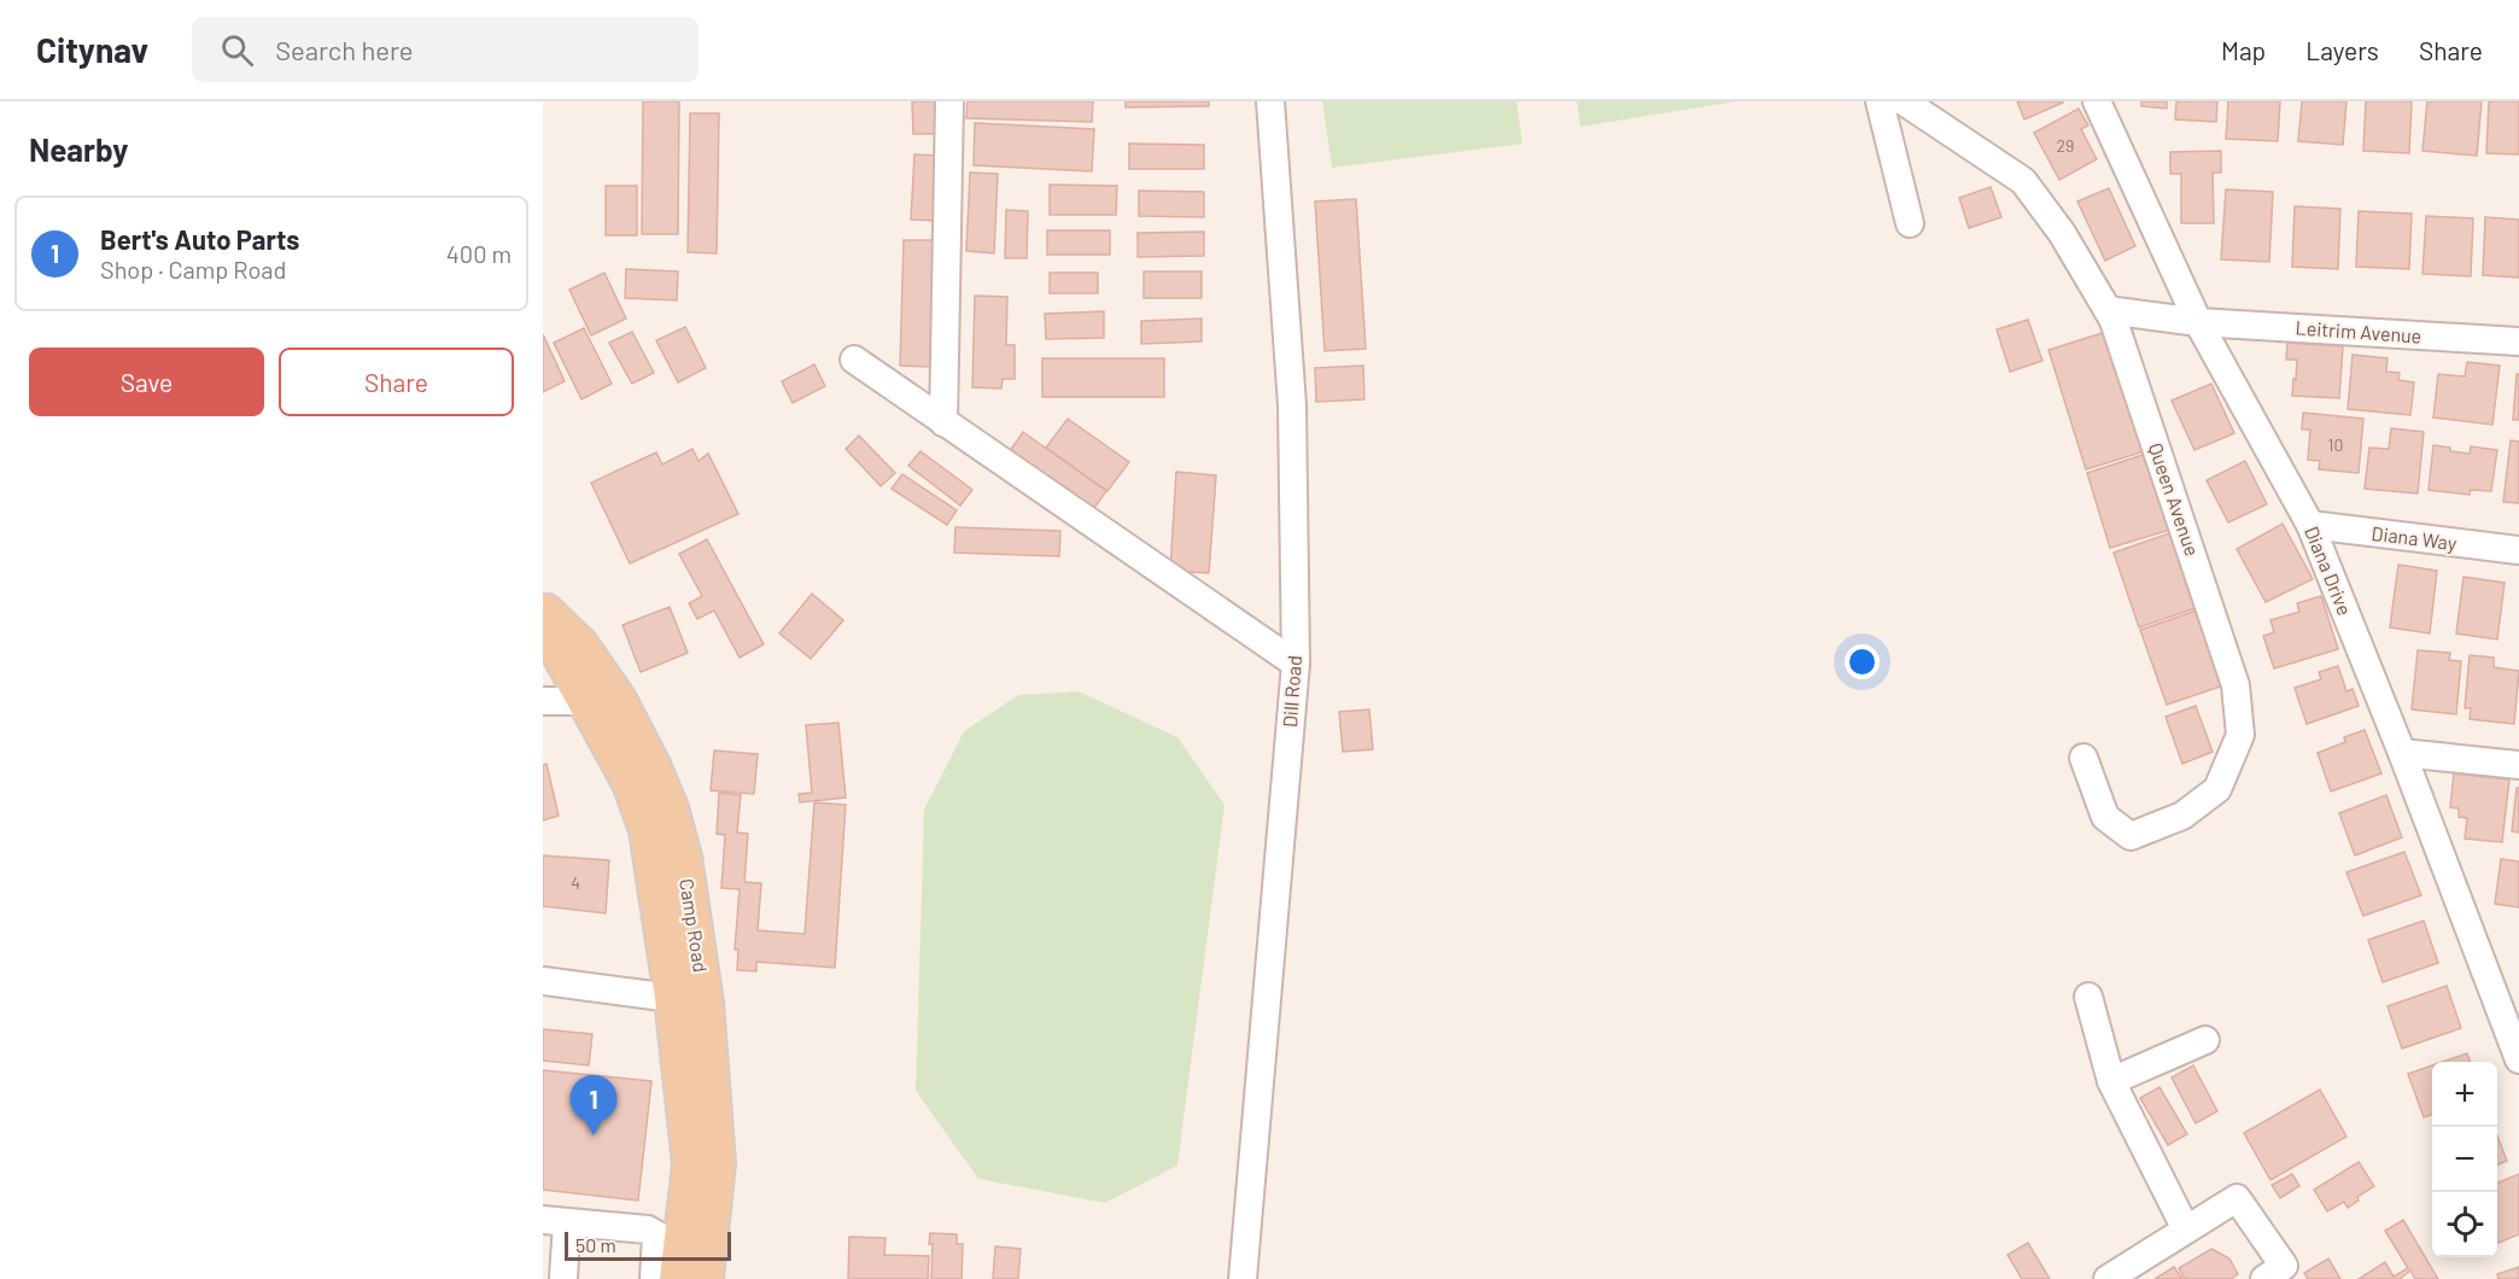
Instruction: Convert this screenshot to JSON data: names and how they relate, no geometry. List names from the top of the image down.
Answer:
{
  "streets": {
    "main road": ["Camp Road"],
    "street": [
      "Leitrim Avenue",
      "Queen Avenue",
      "Diana Way",
      "Diana Drive",
      "Dill Road"
    ]
  },
  "crossings": [
    ["Leitrim Avenue", "Queen Avenue"],
    ["Leitrim Avenue", "Diana Drive"],
    ["Diana Way", "Diana Drive"]
  ],
  "house_numbers": ["29", "10", "4"],
  "scale_bar": "50 m",
  "page": {
    "header": "Citynav",
    "search": "Search here",
    "nav": ["Map", "Layers", "Share"],
    "heading": "Nearby",
    "list": [
      {
        "mark": "1",
        "name": "Bert's Auto Parts",
        "note": "Shop · Camp Road",
        "value": "400 m"
      }
    ],
    "buttons": ["Save", "Share"],
    "map_buttons": ["+", "−"],
    "pins": "1",
    "scale": "50 m"
  }
}
